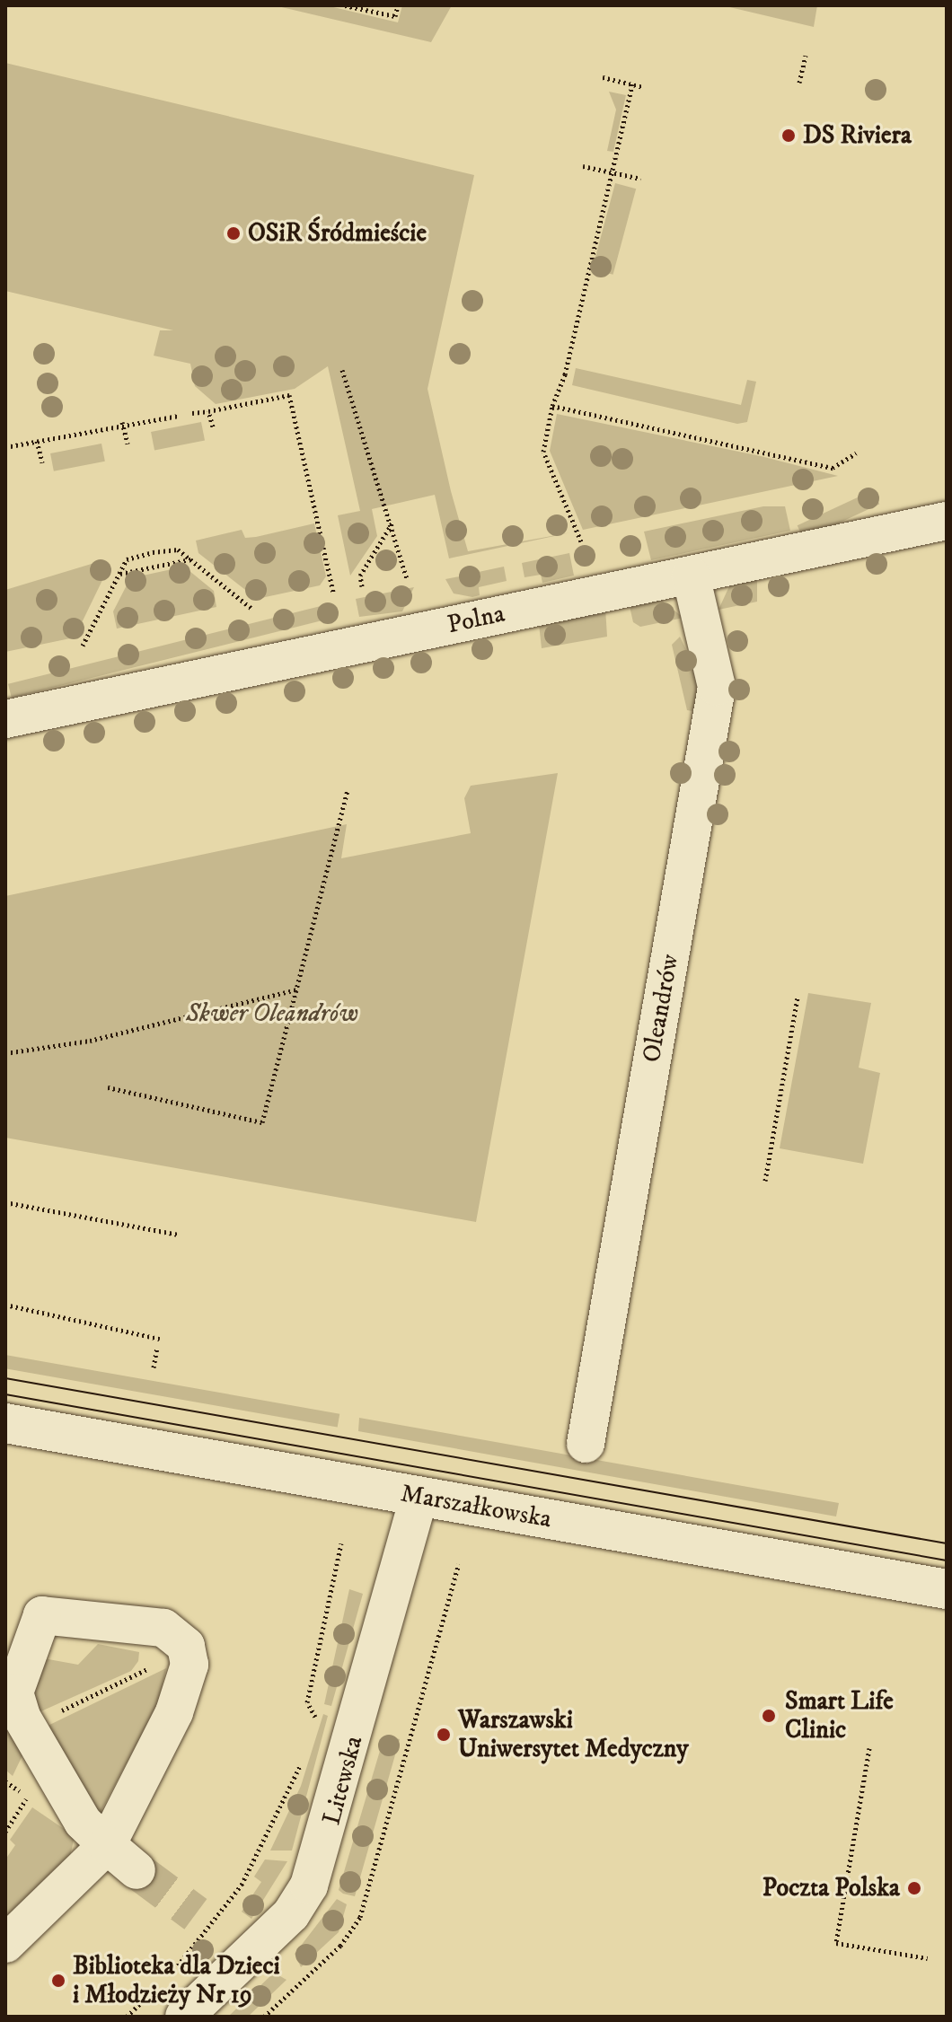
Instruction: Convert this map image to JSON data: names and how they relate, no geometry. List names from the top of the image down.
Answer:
{
  "streets": {
    "street": [
      "Polna",
      "Oleandrów",
      "Marszałkowska",
      "Litewska"
    ]
  },
  "crossings": [
    ["Polna", "Oleandrów"],
    ["Marszałkowska", "Litewska"]
  ],
  "parks": ["Skwer Oleandrów"],
  "places": [
    "DS Riviera",
    "OSiR Śródmieście",
    "Smart Life Clinic",
    "Warszawski Uniwersytet Medyczny",
    "Poczta Polska",
    "Biblioteka dla Dzieci i Młodzieży Nr 19"
  ]
}
